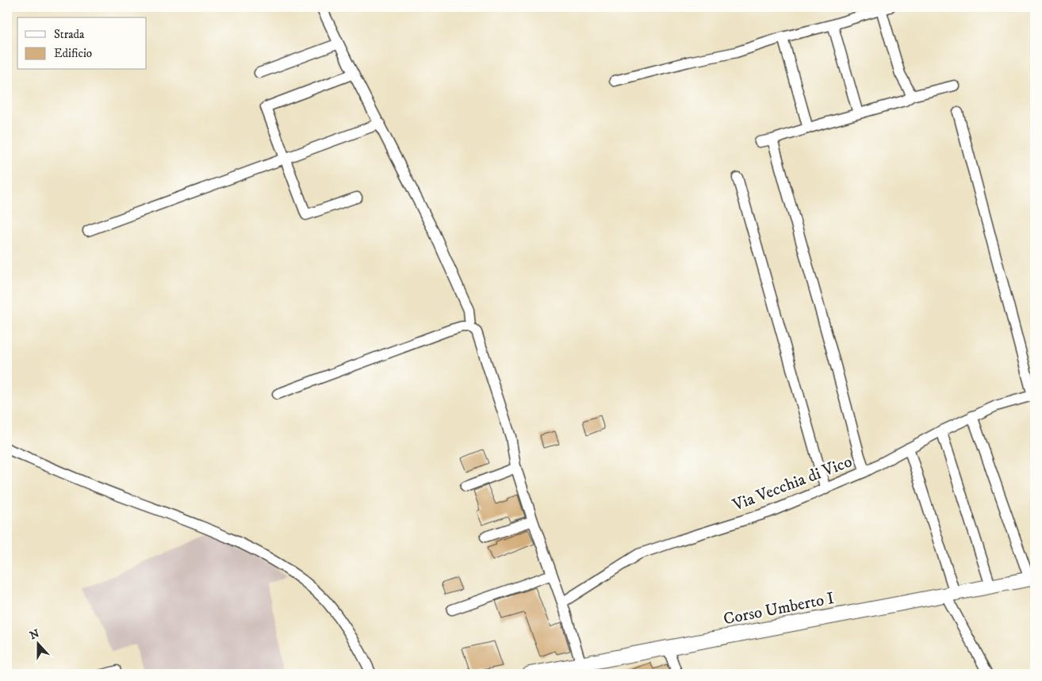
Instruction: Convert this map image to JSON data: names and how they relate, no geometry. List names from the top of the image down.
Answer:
{
  "streets": {
    "main road": ["Corso Umberto I"],
    "street": ["Via Vecchia di Vico"]
  },
  "legend": ["Strada", "Edificio"],
  "north": "top"
}
